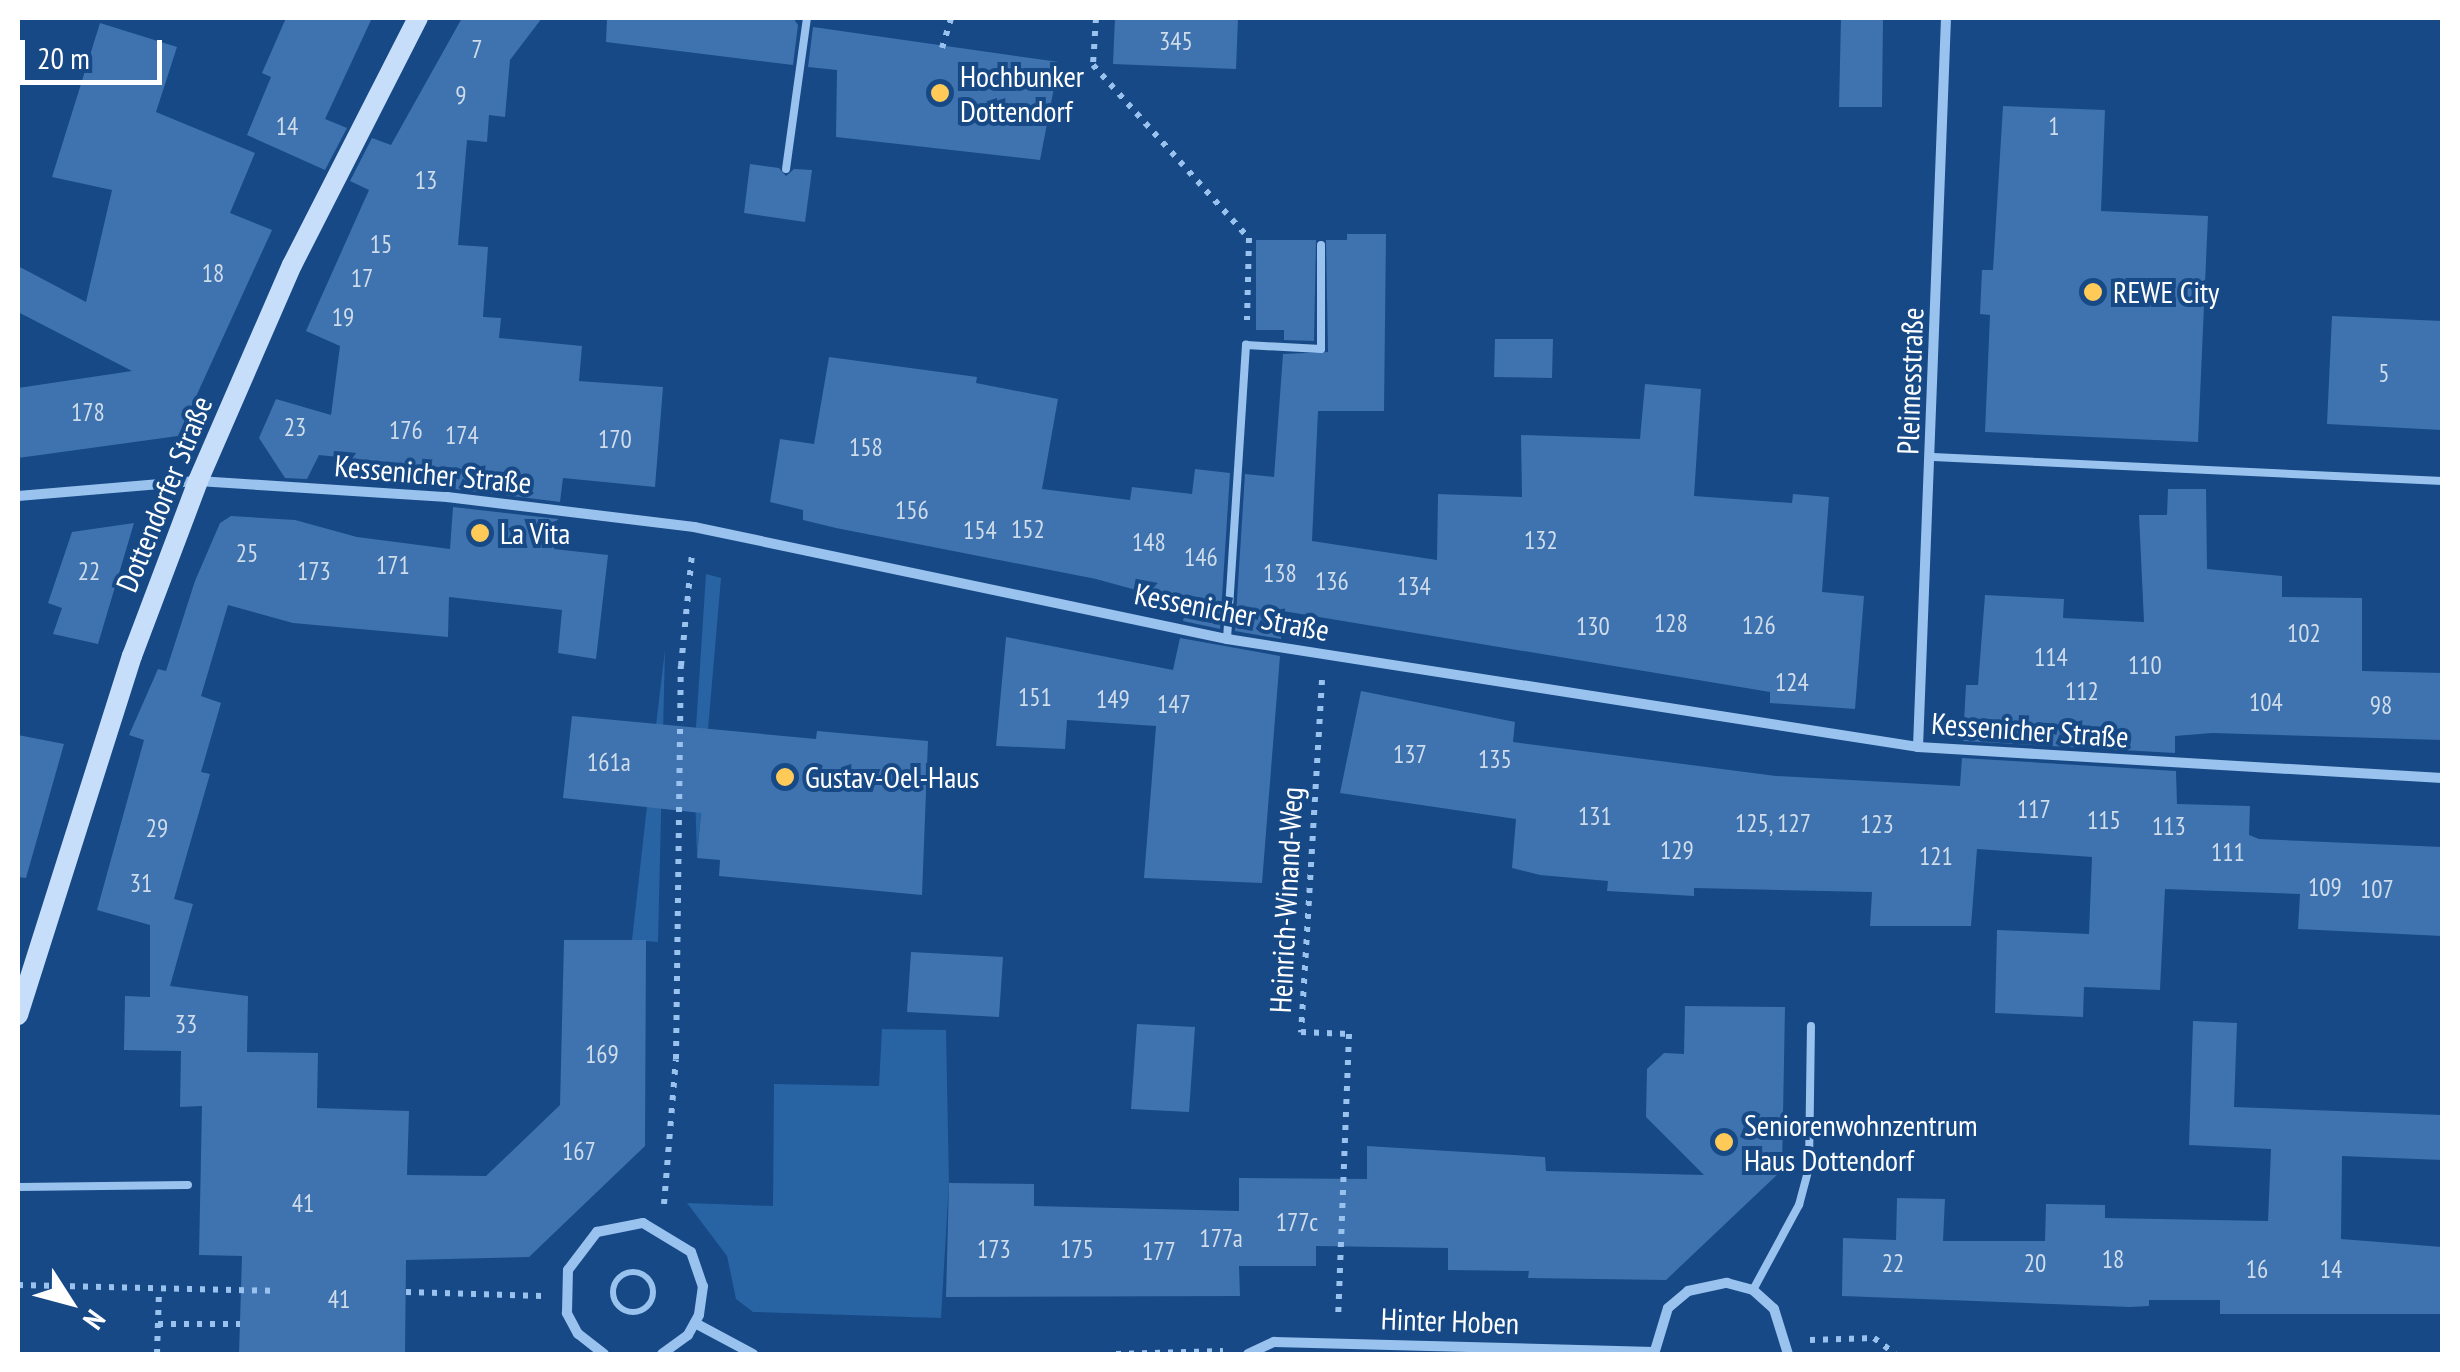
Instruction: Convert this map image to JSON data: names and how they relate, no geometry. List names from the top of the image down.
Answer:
{
  "streets": {
    "main road": ["Dottendorfer Straße"],
    "street": ["Pleimesstraße", "Kessenicher Straße", "Hinter Hoben"],
    "path": ["Heinrich-Winand-Weg"]
  },
  "crossings": [
    ["Pleimesstraße", "Kessenicher Straße"],
    ["Kessenicher Straße", "Dottendorfer Straße"],
    ["Kessenicher Straße", "Heinrich-Winand-Weg"],
    ["Heinrich-Winand-Weg", "Hinter Hoben"]
  ],
  "places": [
    "Hochbunker Dottendorf",
    "REWE City",
    "La Vita",
    "Gustav-Oel-Haus",
    "Seniorenwohnzentrum Haus Dottendorf"
  ],
  "house_numbers": [
    "345",
    "7",
    "9",
    "14",
    "1",
    "13",
    "15",
    "18",
    "17",
    "19",
    "5",
    "178",
    "23",
    "176",
    "174",
    "170",
    "158",
    "156",
    "152",
    "154",
    "132",
    "148",
    "25",
    "146",
    "171",
    "22",
    "173",
    "138",
    "136",
    "134",
    "128",
    "126",
    "130",
    "102",
    "114",
    "110",
    "124",
    "112",
    "151",
    "149",
    "104",
    "147",
    "98",
    "137",
    "135",
    "161a",
    "117",
    "131",
    "115",
    "125, 127",
    "123",
    "113",
    "29",
    "129",
    "111",
    "121",
    "31",
    "109",
    "107",
    "33",
    "169",
    "167",
    "41",
    "177c",
    "177a",
    "173",
    "175",
    "177",
    "18",
    "22",
    "20",
    "16",
    "14",
    "41"
  ],
  "scale_bar": "20 m",
  "north": "bottom right"
}
